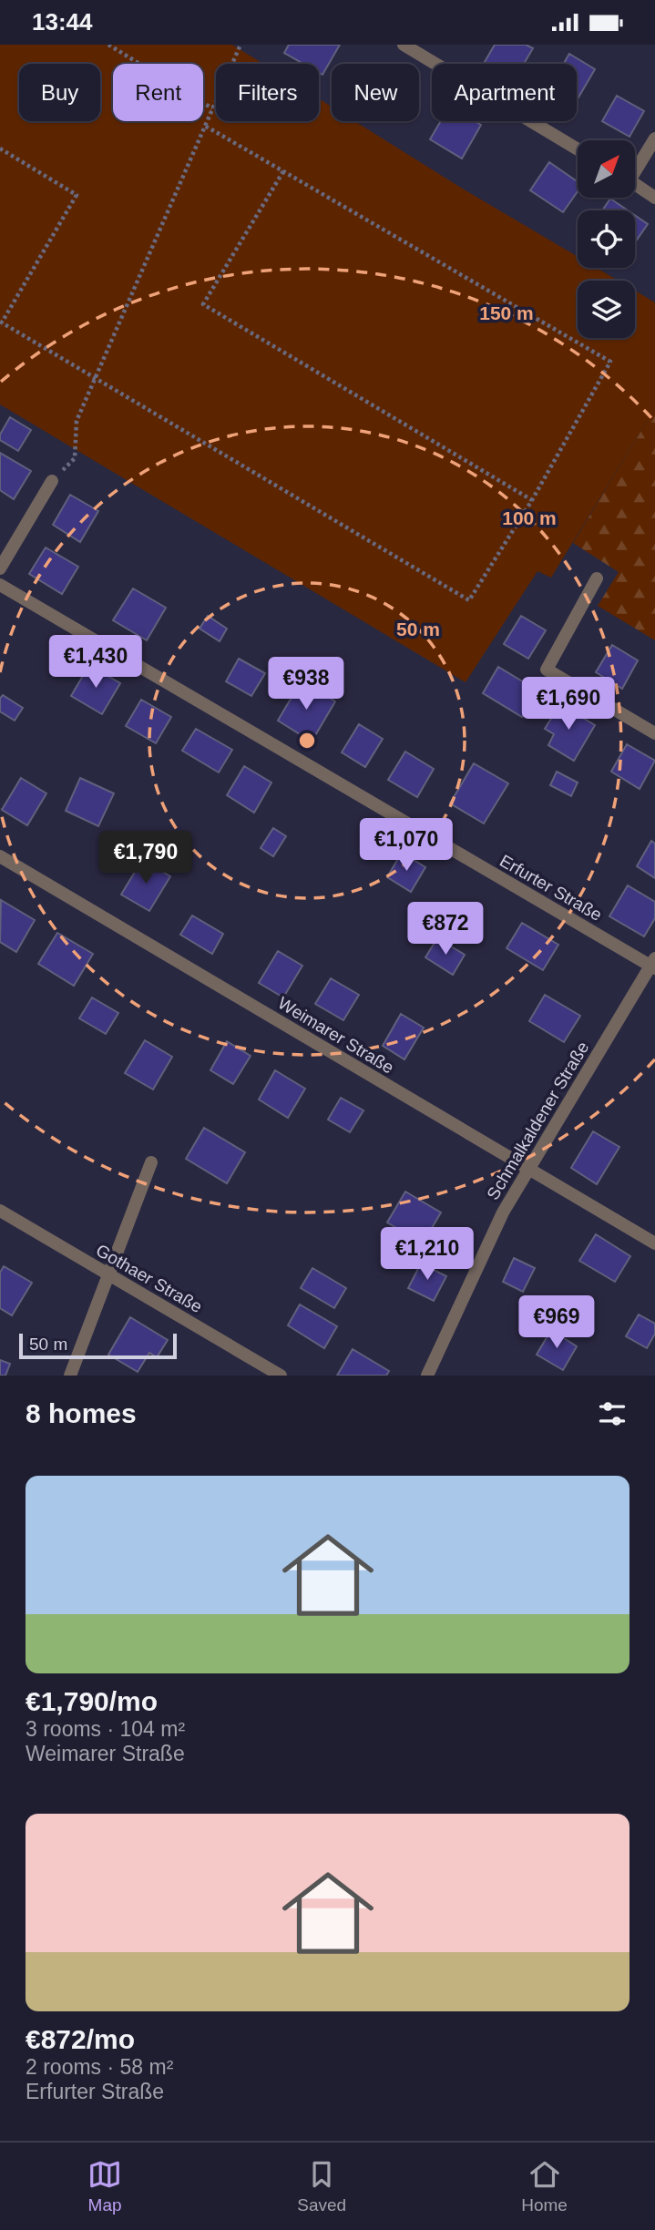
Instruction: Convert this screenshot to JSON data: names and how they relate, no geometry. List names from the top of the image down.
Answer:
{
  "streets": {
    "street": [
      "Erfurter Straße",
      "Weimarer Straße",
      "Schmalkaldener Straße",
      "Gothaer Straße"
    ]
  },
  "crossings": [
    ["Erfurter Straße", "Schmalkaldener Straße"],
    ["Weimarer Straße", "Schmalkaldener Straße"]
  ],
  "scale_bar": "50 m",
  "north": "top right",
  "page": {
    "status": "13:44",
    "chip": [
      "Buy",
      "Rent",
      "Filters",
      "New",
      "Apartment"
    ],
    "price": [
      "€1,430",
      "€938",
      "€1,690",
      "€1,070",
      "€1,790",
      "€872",
      "€1,210",
      "€969"
    ],
    "scale": "50 m",
    "heading": "8 homes",
    "list": [
      {
        "name": "€1,790/mo",
        "note": "3 rooms · 104 m² · Weimarer Straße"
      },
      {
        "name": "€872/mo",
        "note": "2 rooms · 58 m² · Erfurter Straße"
      }
    ],
    "tabs": ["Map", "Saved", "Home"]
  },
  "rings": ["150 m", "100 m", "50 m"]
}
